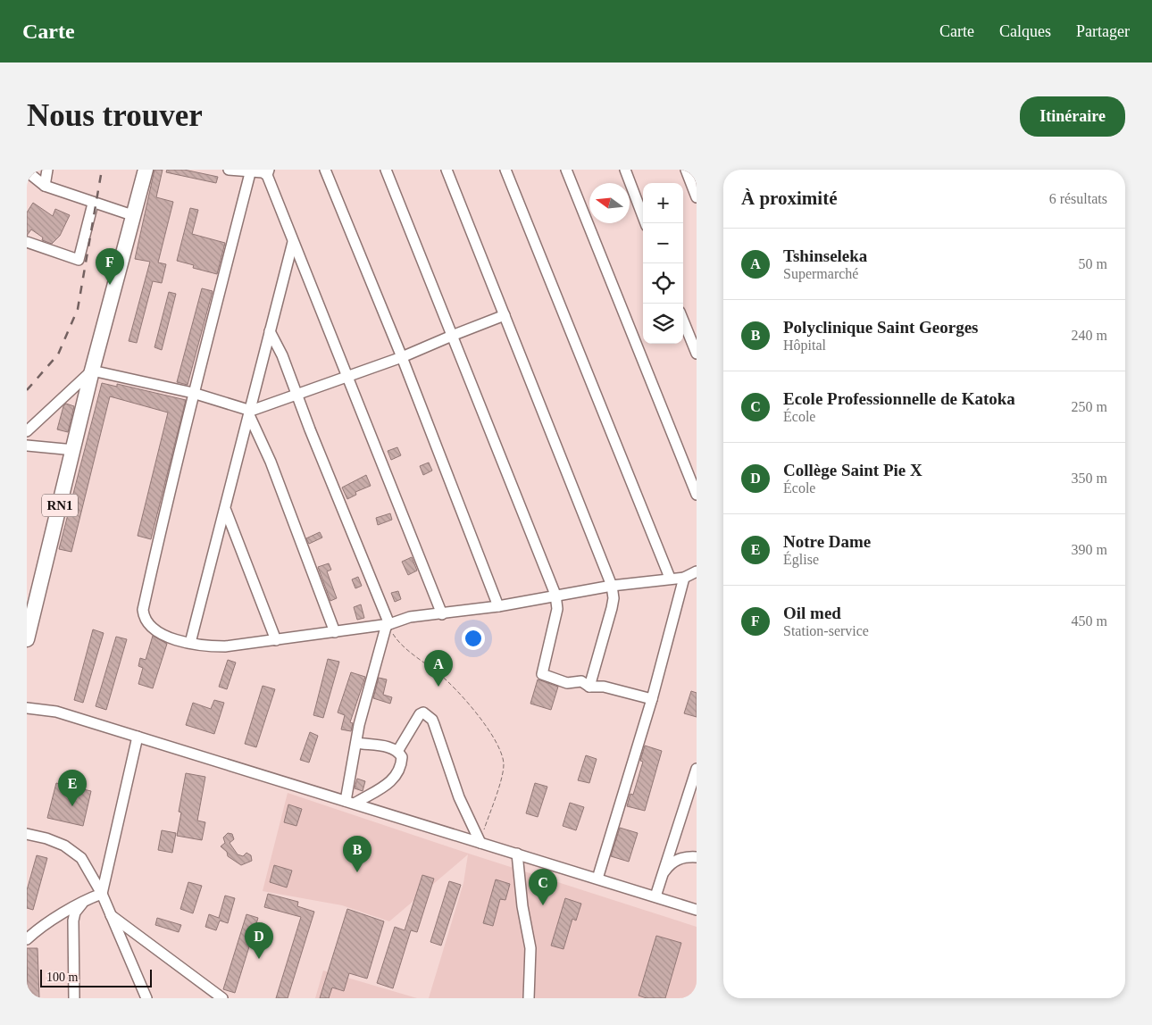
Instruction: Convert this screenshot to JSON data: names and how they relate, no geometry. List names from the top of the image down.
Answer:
{
  "streets": {
    "highway": ["RN1"]
  },
  "scale_bar": "100 m",
  "north": "left",
  "page": {
    "header": "Carte",
    "nav": ["Carte", "Calques", "Partager"],
    "buttons": "Itinéraire",
    "title": "Nous trouver",
    "heading": ["À proximité", "6 résultats"],
    "map_buttons": ["+", "−"],
    "list": [
      {
        "mark": "A",
        "name": "Tshinseleka",
        "note": "Supermarché",
        "value": "50 m"
      },
      {
        "mark": "B",
        "name": "Polyclinique Saint Georges",
        "note": "Hôpital",
        "value": "240 m"
      },
      {
        "mark": "C",
        "name": "Ecole Professionnelle de Katoka",
        "note": "École",
        "value": "250 m"
      },
      {
        "mark": "D",
        "name": "Collège Saint Pie X",
        "note": "École",
        "value": "350 m"
      },
      {
        "mark": "E",
        "name": "Notre Dame",
        "note": "Église",
        "value": "390 m"
      },
      {
        "mark": "F",
        "name": "Oil med",
        "note": "Station-service",
        "value": "450 m"
      }
    ],
    "pins": [
      "F",
      "A",
      "E",
      "B",
      "C",
      "D"
    ],
    "scale": "100 m"
  }
}
